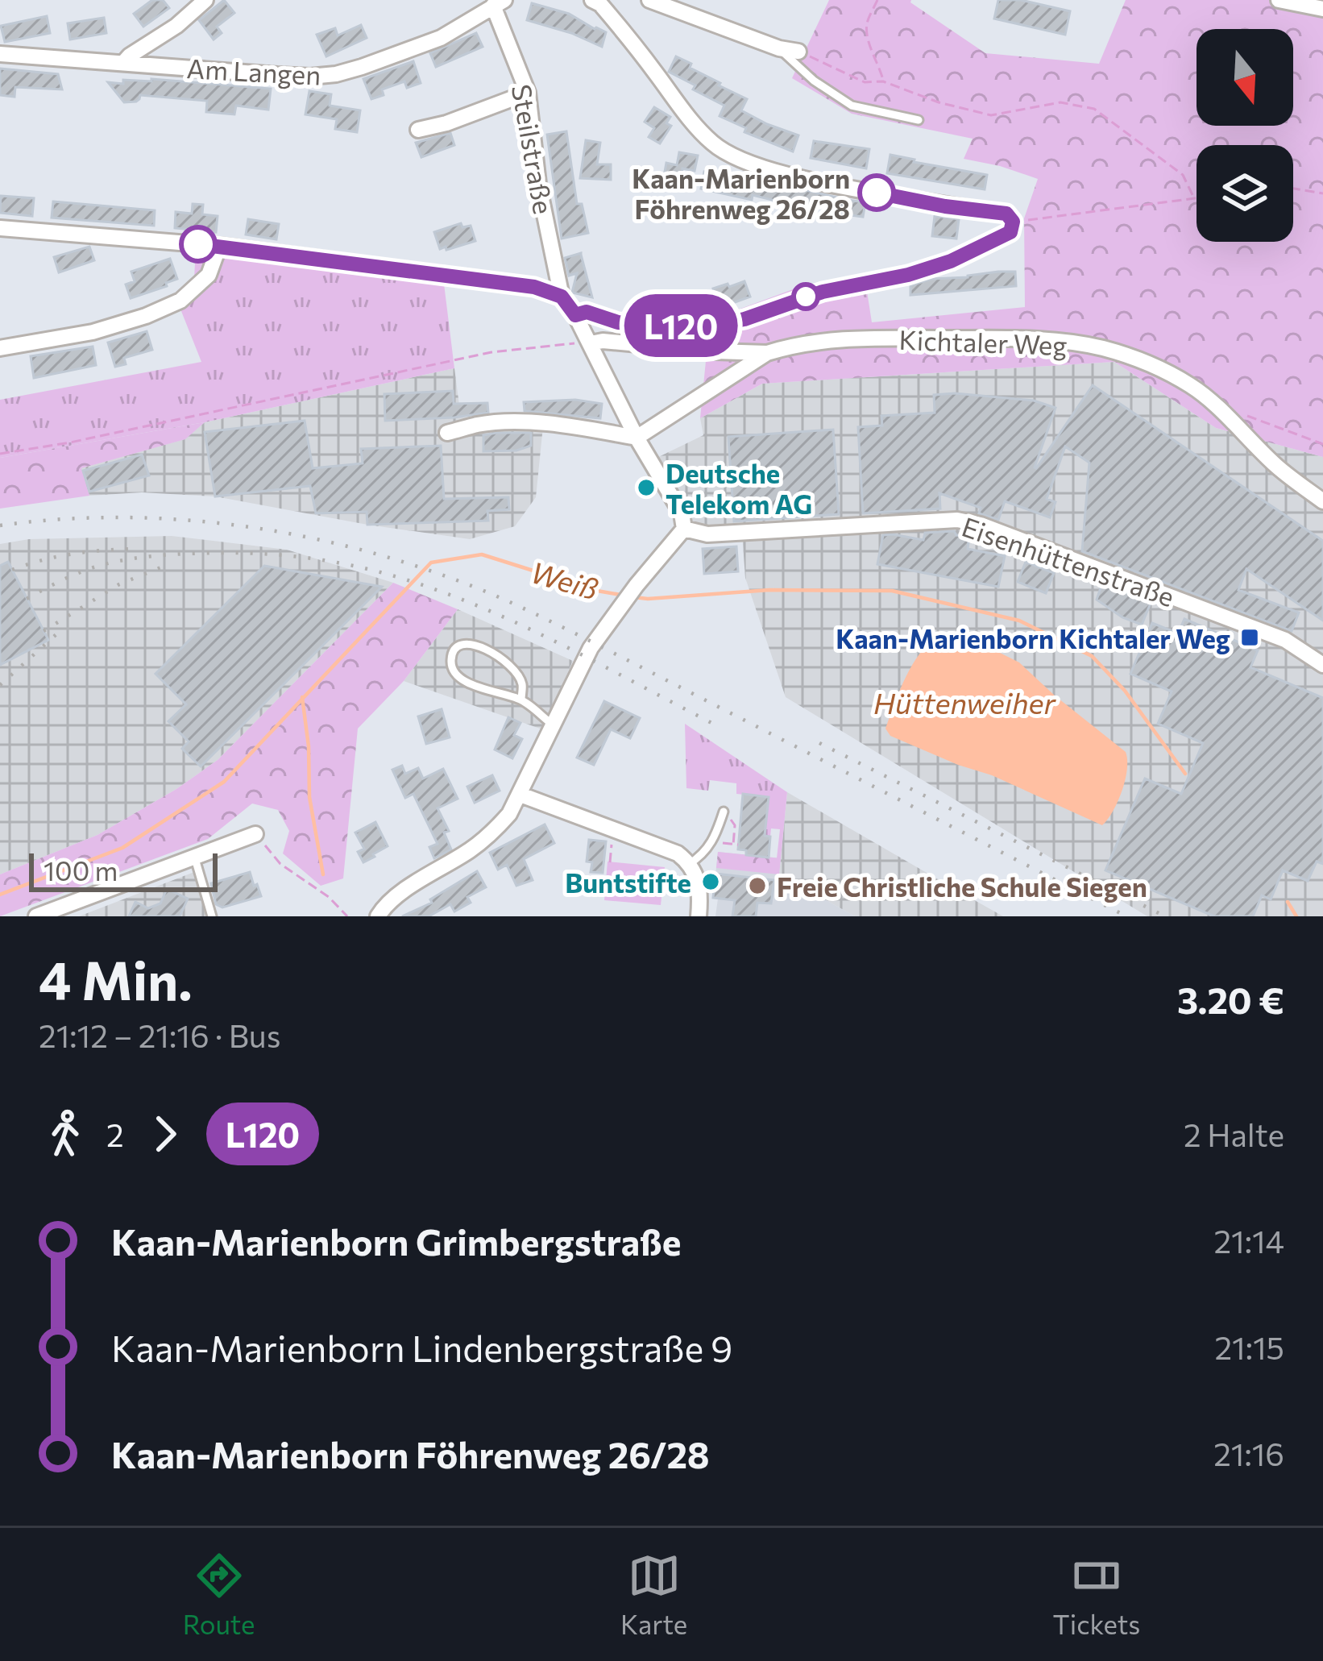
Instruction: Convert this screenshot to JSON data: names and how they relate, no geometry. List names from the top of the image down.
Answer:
{
  "streets": {
    "street": [
      "Am Langen",
      "Steilstraße",
      "Kichtaler Weg",
      "Eisenhüttenstraße"
    ]
  },
  "crossings": [
    ["Am Langen", "Steilstraße"]
  ],
  "water": ["Weiß", "Hüttenweiher"],
  "places": {
    "other": [
      "Kaan-Marienborn Föhrenweg 26/28",
      "Deutsche Telekom AG",
      "Buntstifte",
      "Freie Christliche Schule Siegen"
    ],
    "transit": ["Kaan-Marienborn Kichtaler Weg"]
  },
  "lines": ["bus line L120"],
  "scale_bar": "100 m",
  "north": "bottom",
  "page": {
    "on_map": "L120",
    "scale": "100 m",
    "heading": ["4 Min.", "21:12 – 21:16 · Bus", "3.20 €"],
    "legs": ["2", "L120", "2 Halte"],
    "list": [
      {
        "name": "Kaan-Marienborn Grimbergstraße",
        "value": "21:14"
      },
      {
        "name": "Kaan-Marienborn Lindenbergstraße 9",
        "value": "21:15"
      },
      {
        "name": "Kaan-Marienborn Föhrenweg 26/28",
        "value": "21:16"
      }
    ],
    "tabs": ["Route", "Karte", "Tickets"]
  }
}
